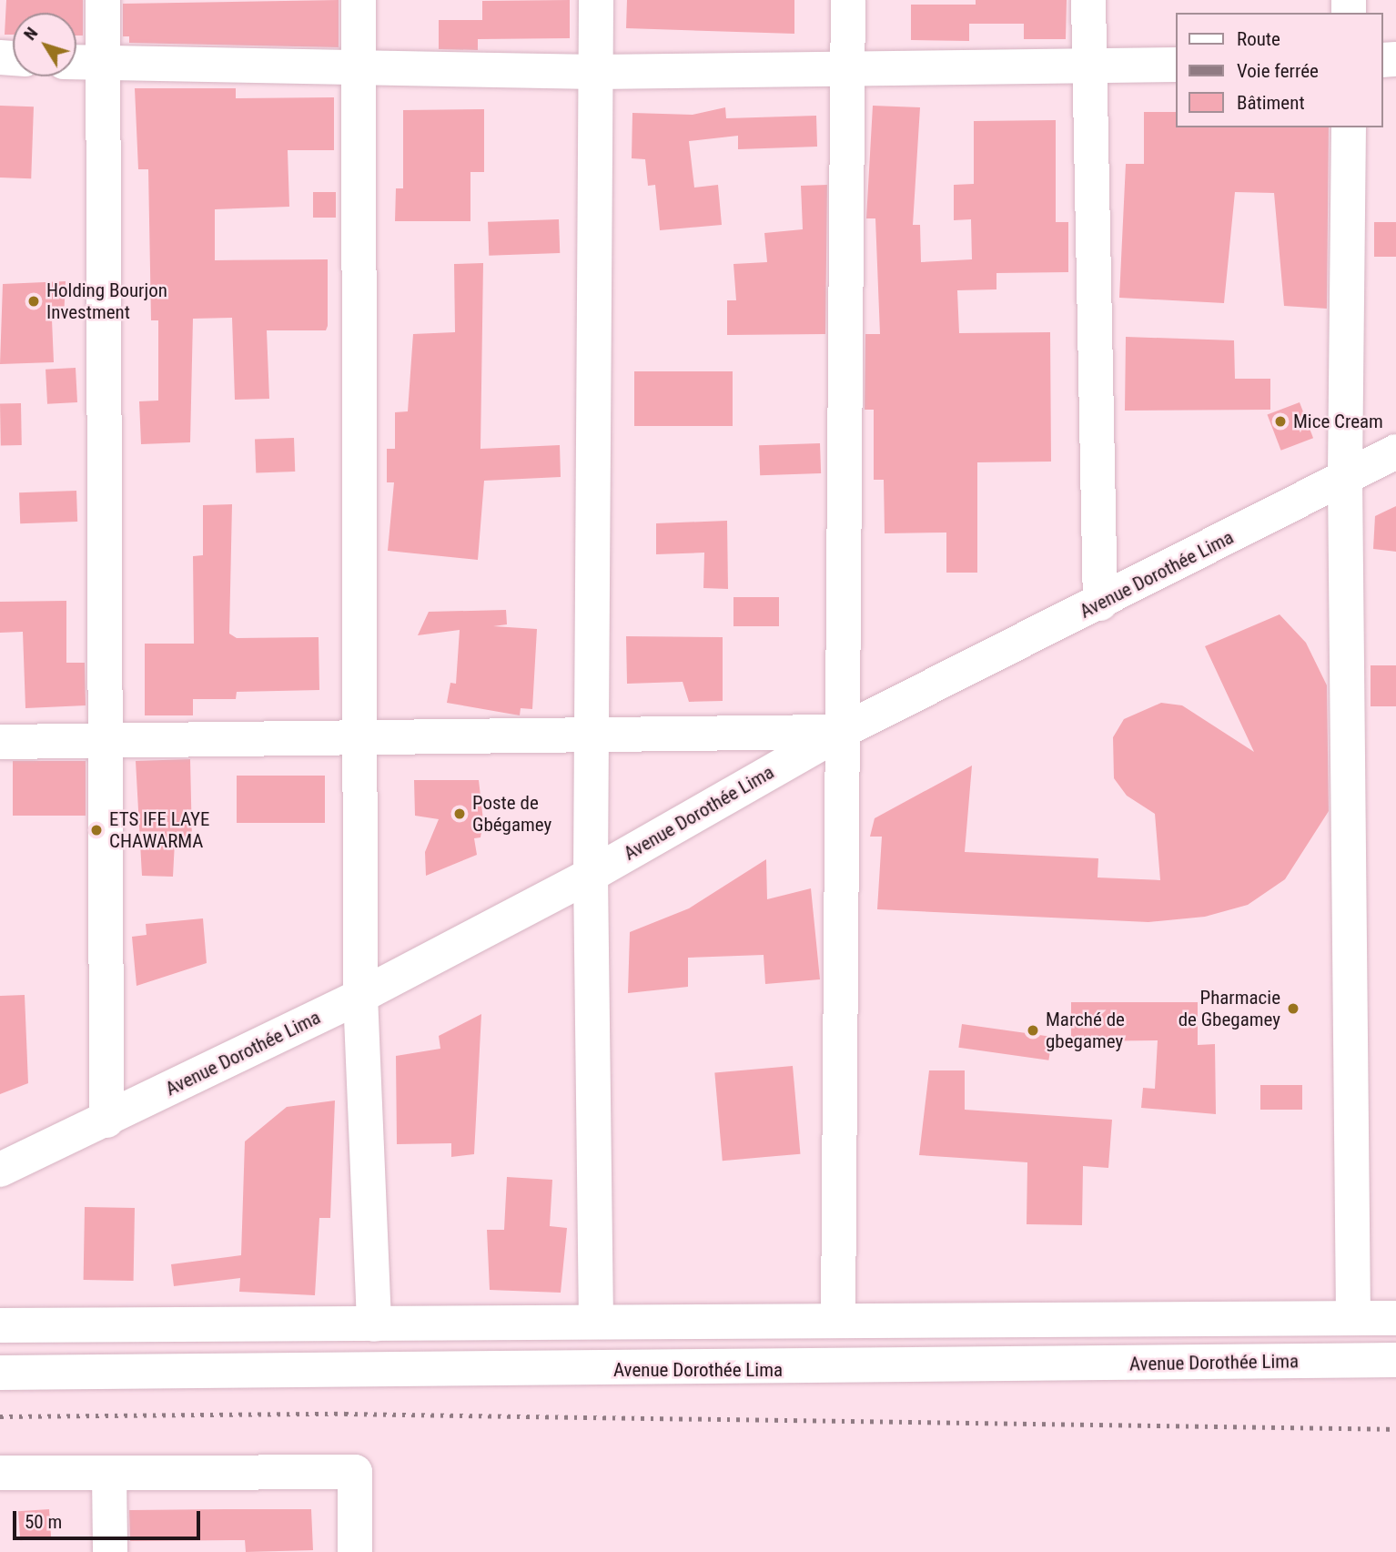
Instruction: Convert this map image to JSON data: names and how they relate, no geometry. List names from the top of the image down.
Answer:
{
  "streets": {
    "street": ["Avenue Dorothée Lima"]
  },
  "places": [
    "Holding Bourjon Investment",
    "Mice Cream",
    "Poste de Gbégamey",
    "ETS IFE LAYE CHAWARMA",
    "Pharmacie de Gbegamey",
    "Marché de gbegamey"
  ],
  "legend": ["Route", "Voie ferrée", "Bâtiment"],
  "scale_bar": "50 m",
  "north": "top left"
}
